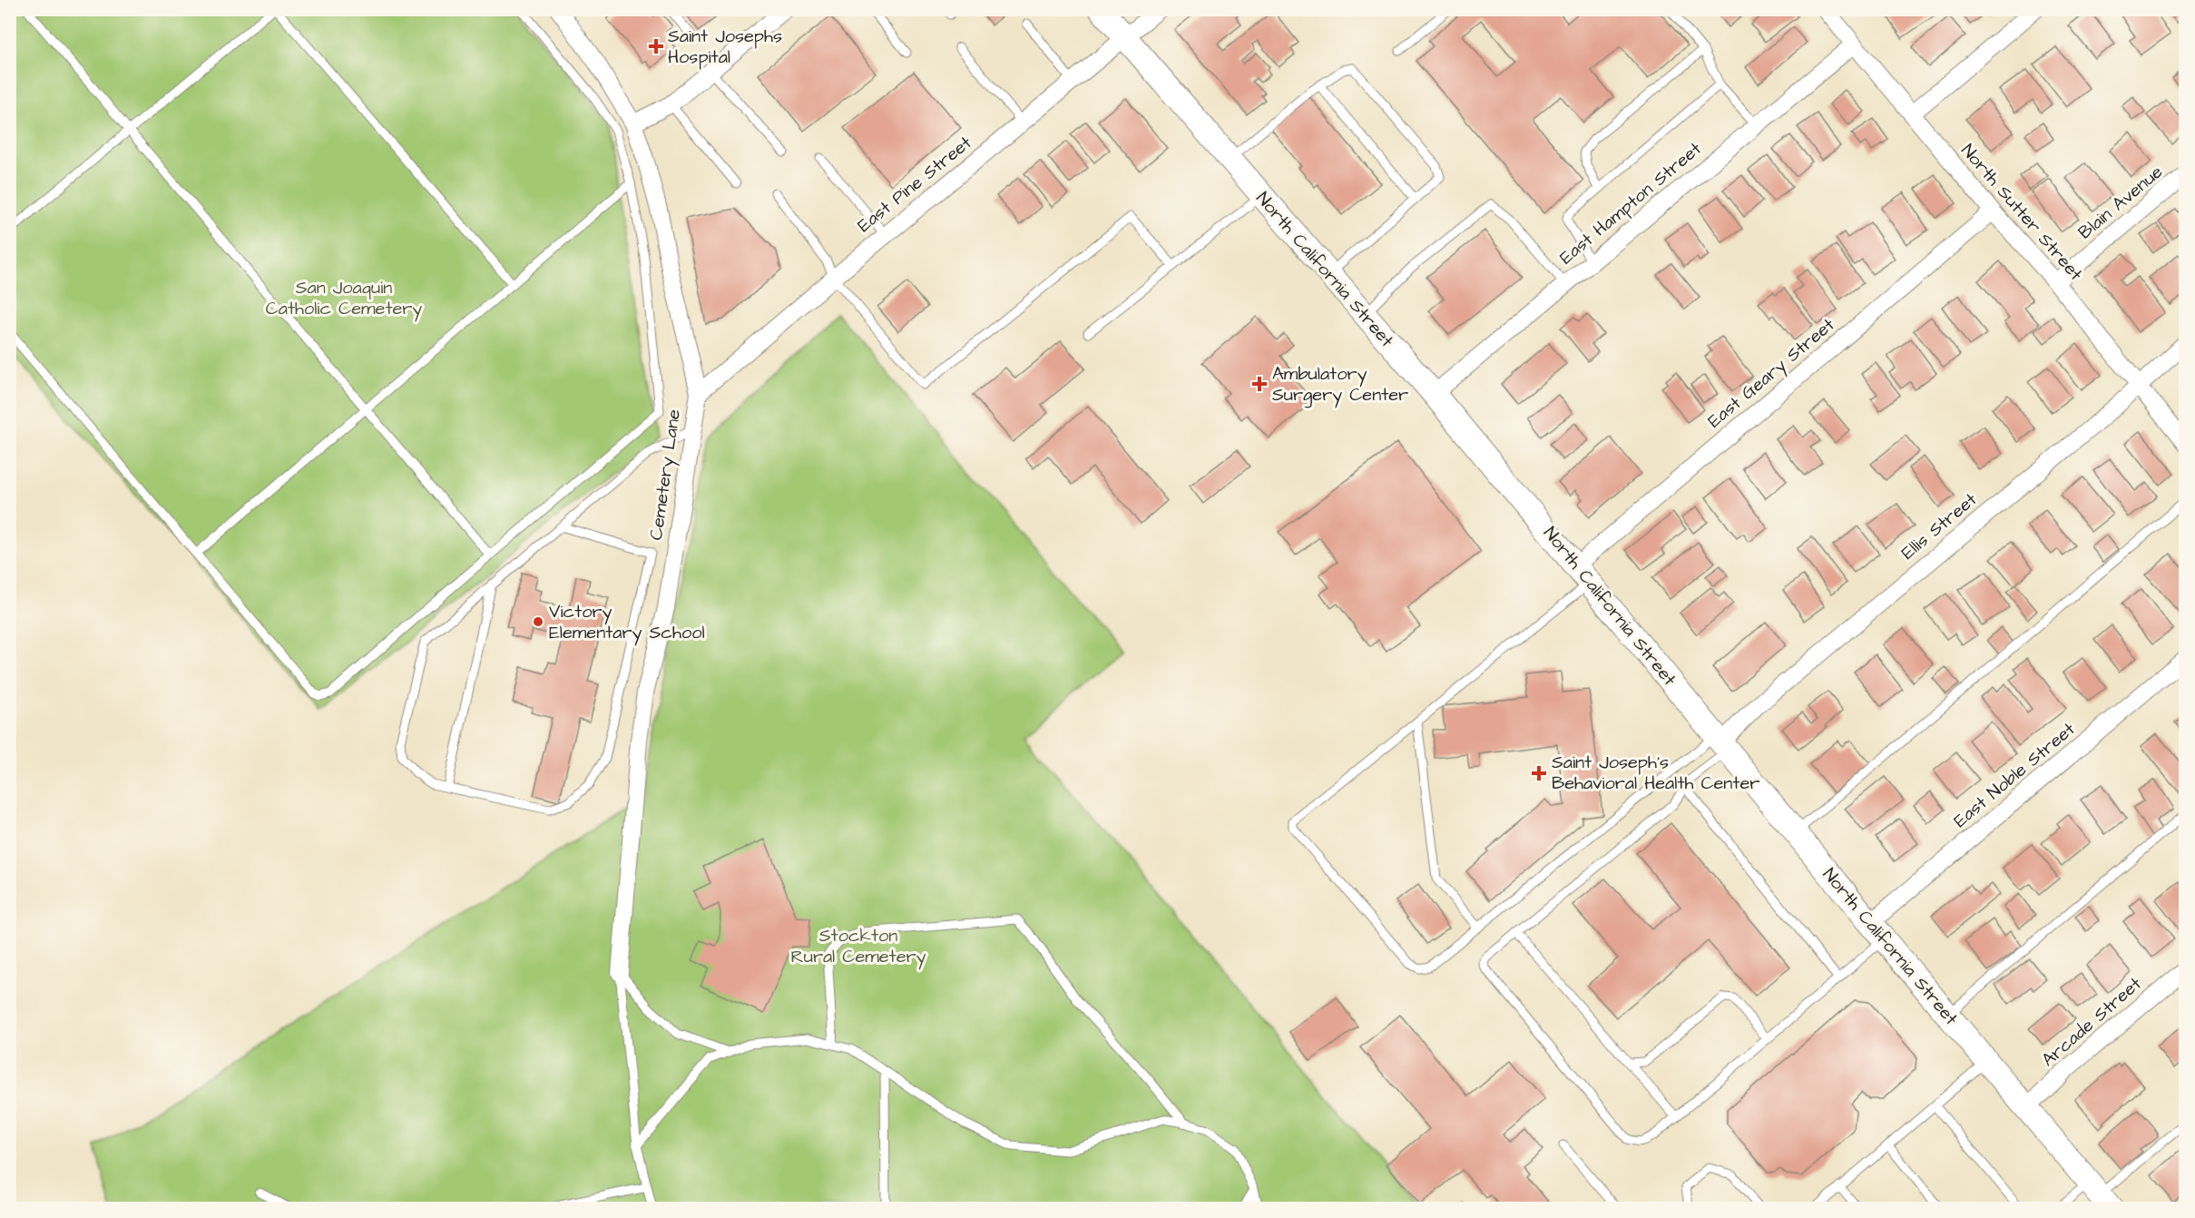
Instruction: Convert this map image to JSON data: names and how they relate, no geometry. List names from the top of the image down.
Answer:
{
  "streets": {
    "street": [
      "East Pine Street",
      "Blain Avenue",
      "East Hampton Street",
      "North Sutter Street",
      "North California Street",
      "East Geary Street",
      "Cemetery Lane",
      "Ellis Street",
      "East Noble Street",
      "Arcade Street"
    ]
  },
  "crossings": [
    ["East Pine Street", "North California Street"],
    ["East Pine Street", "Cemetery Lane"],
    ["Blain Avenue", "North Sutter Street"],
    ["East Hampton Street", "North Sutter Street"],
    ["East Hampton Street", "North California Street"],
    ["North Sutter Street", "East Geary Street"],
    ["North Sutter Street", "Ellis Street"],
    ["North California Street", "East Geary Street"],
    ["North California Street", "Ellis Street"],
    ["North California Street", "East Noble Street"],
    ["North California Street", "Arcade Street"]
  ],
  "parks": ["San Joaquin Catholic Cemetery", "Stockton Rural Cemetery"],
  "places": {
    "health": ["Saint Josephs Hospital", "Ambulatory Surgery Center", "Saint Joseph's Behavioral Health Center"],
    "other": ["Victory Elementary School"]
  }
}
